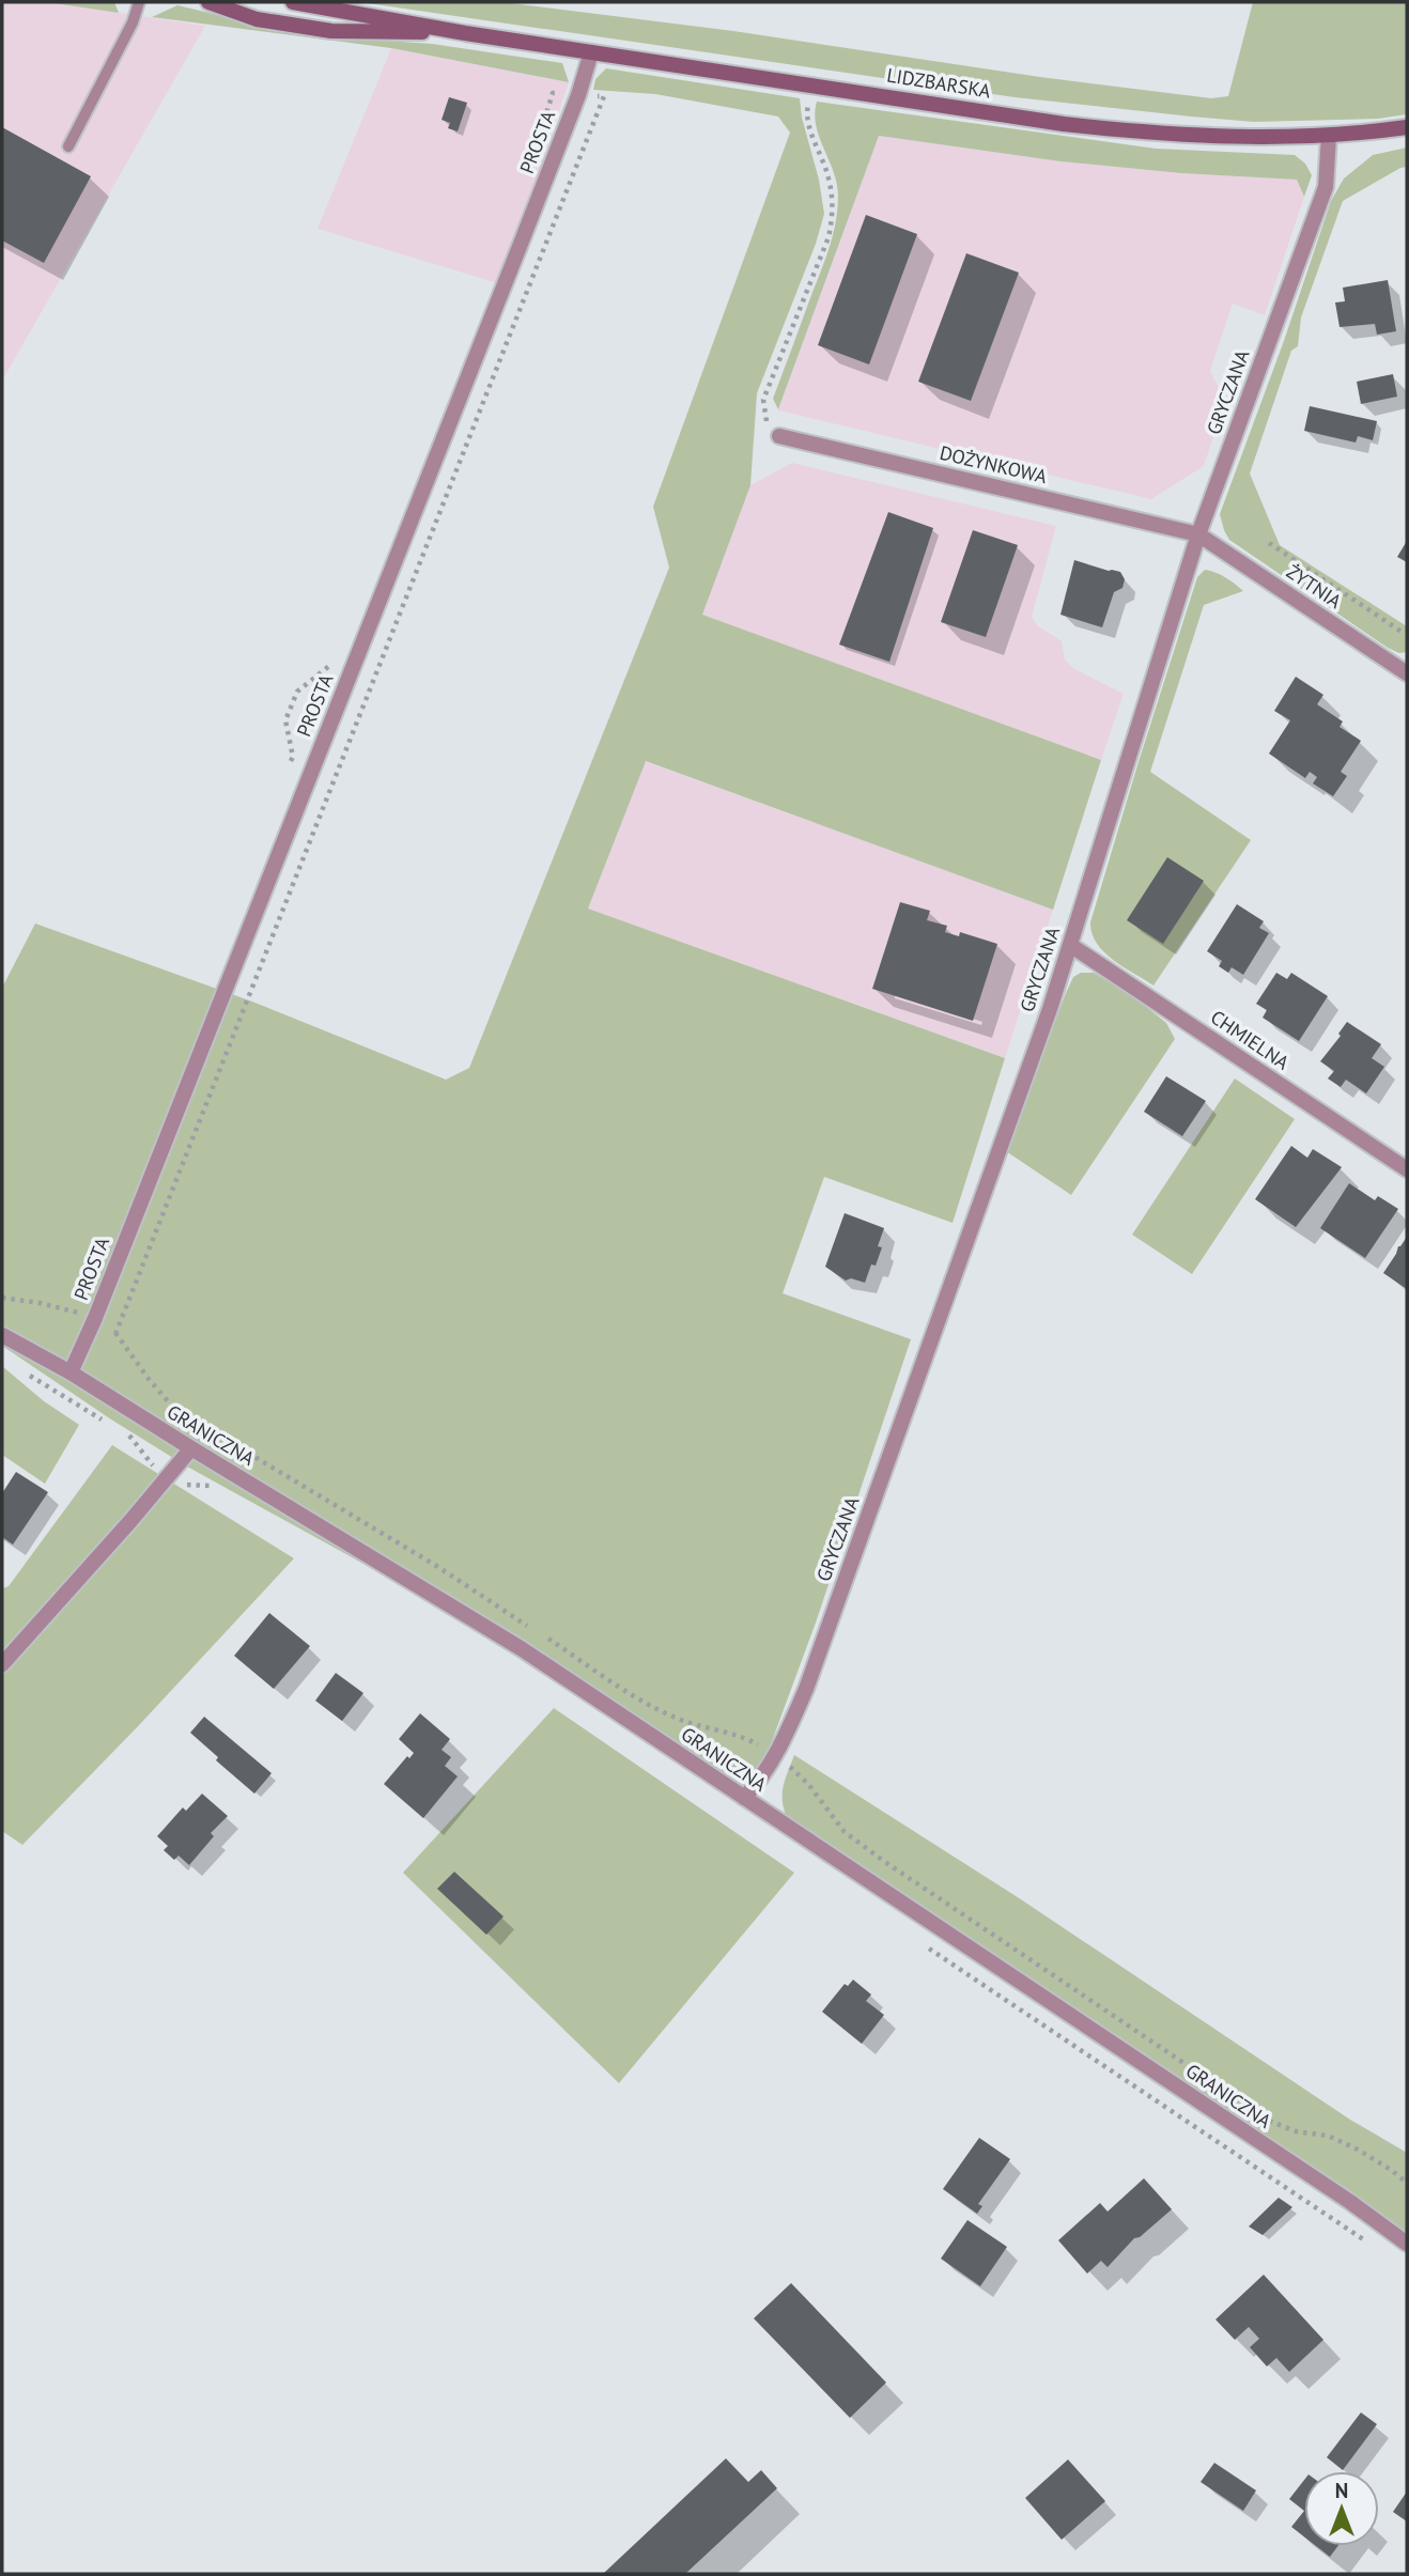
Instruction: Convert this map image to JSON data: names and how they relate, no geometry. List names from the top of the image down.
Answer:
{
  "streets": {
    "main road": ["LIDZBARSKA"],
    "street": [
      "PROSTA",
      "GRYCZANA",
      "DOŻYNKOWA",
      "ŻYTNIA",
      "CHMIELNA",
      "GRANICZNA"
    ]
  },
  "crossings": [
    ["LIDZBARSKA", "PROSTA"],
    ["LIDZBARSKA", "GRYCZANA"],
    ["PROSTA", "GRANICZNA"],
    ["GRYCZANA", "DOŻYNKOWA"],
    ["GRYCZANA", "ŻYTNIA"],
    ["GRYCZANA", "CHMIELNA"],
    ["GRYCZANA", "GRANICZNA"],
    ["DOŻYNKOWA", "ŻYTNIA"]
  ],
  "north": "top"
}
